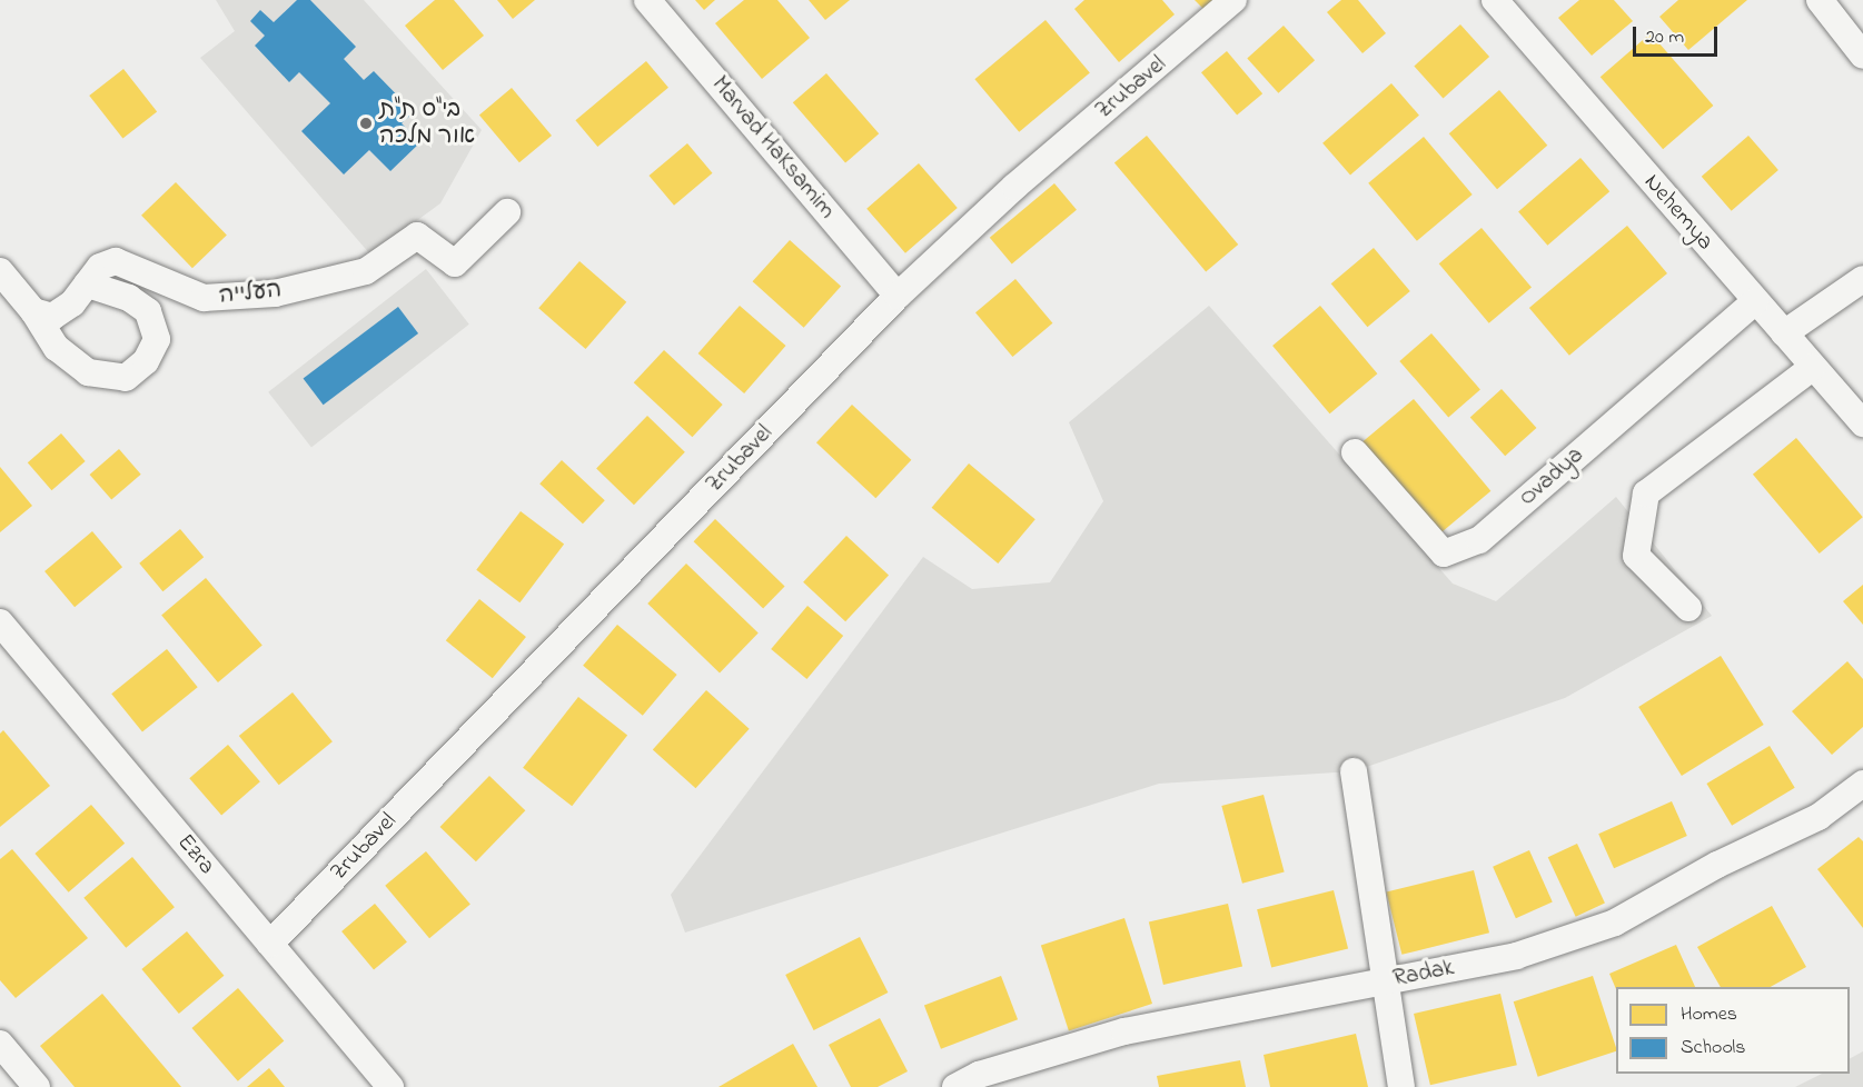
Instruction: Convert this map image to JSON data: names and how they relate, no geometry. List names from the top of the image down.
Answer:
{
  "streets": {
    "street": [
      "Zrubavel",
      "Marvad HaKsamim",
      "Nehemya",
      "העלייה",
      "Ovadya",
      "Ezra",
      "Radak"
    ]
  },
  "crossings": [
    ["Zrubavel", "Marvad HaKsamim"],
    ["Zrubavel", "Ezra"],
    ["Nehemya", "Ovadya"]
  ],
  "places": ["בי\"ס ת\"ת אור מלכה"],
  "legend": ["Homes", "Schools"],
  "scale_bar": "20 m"
}
